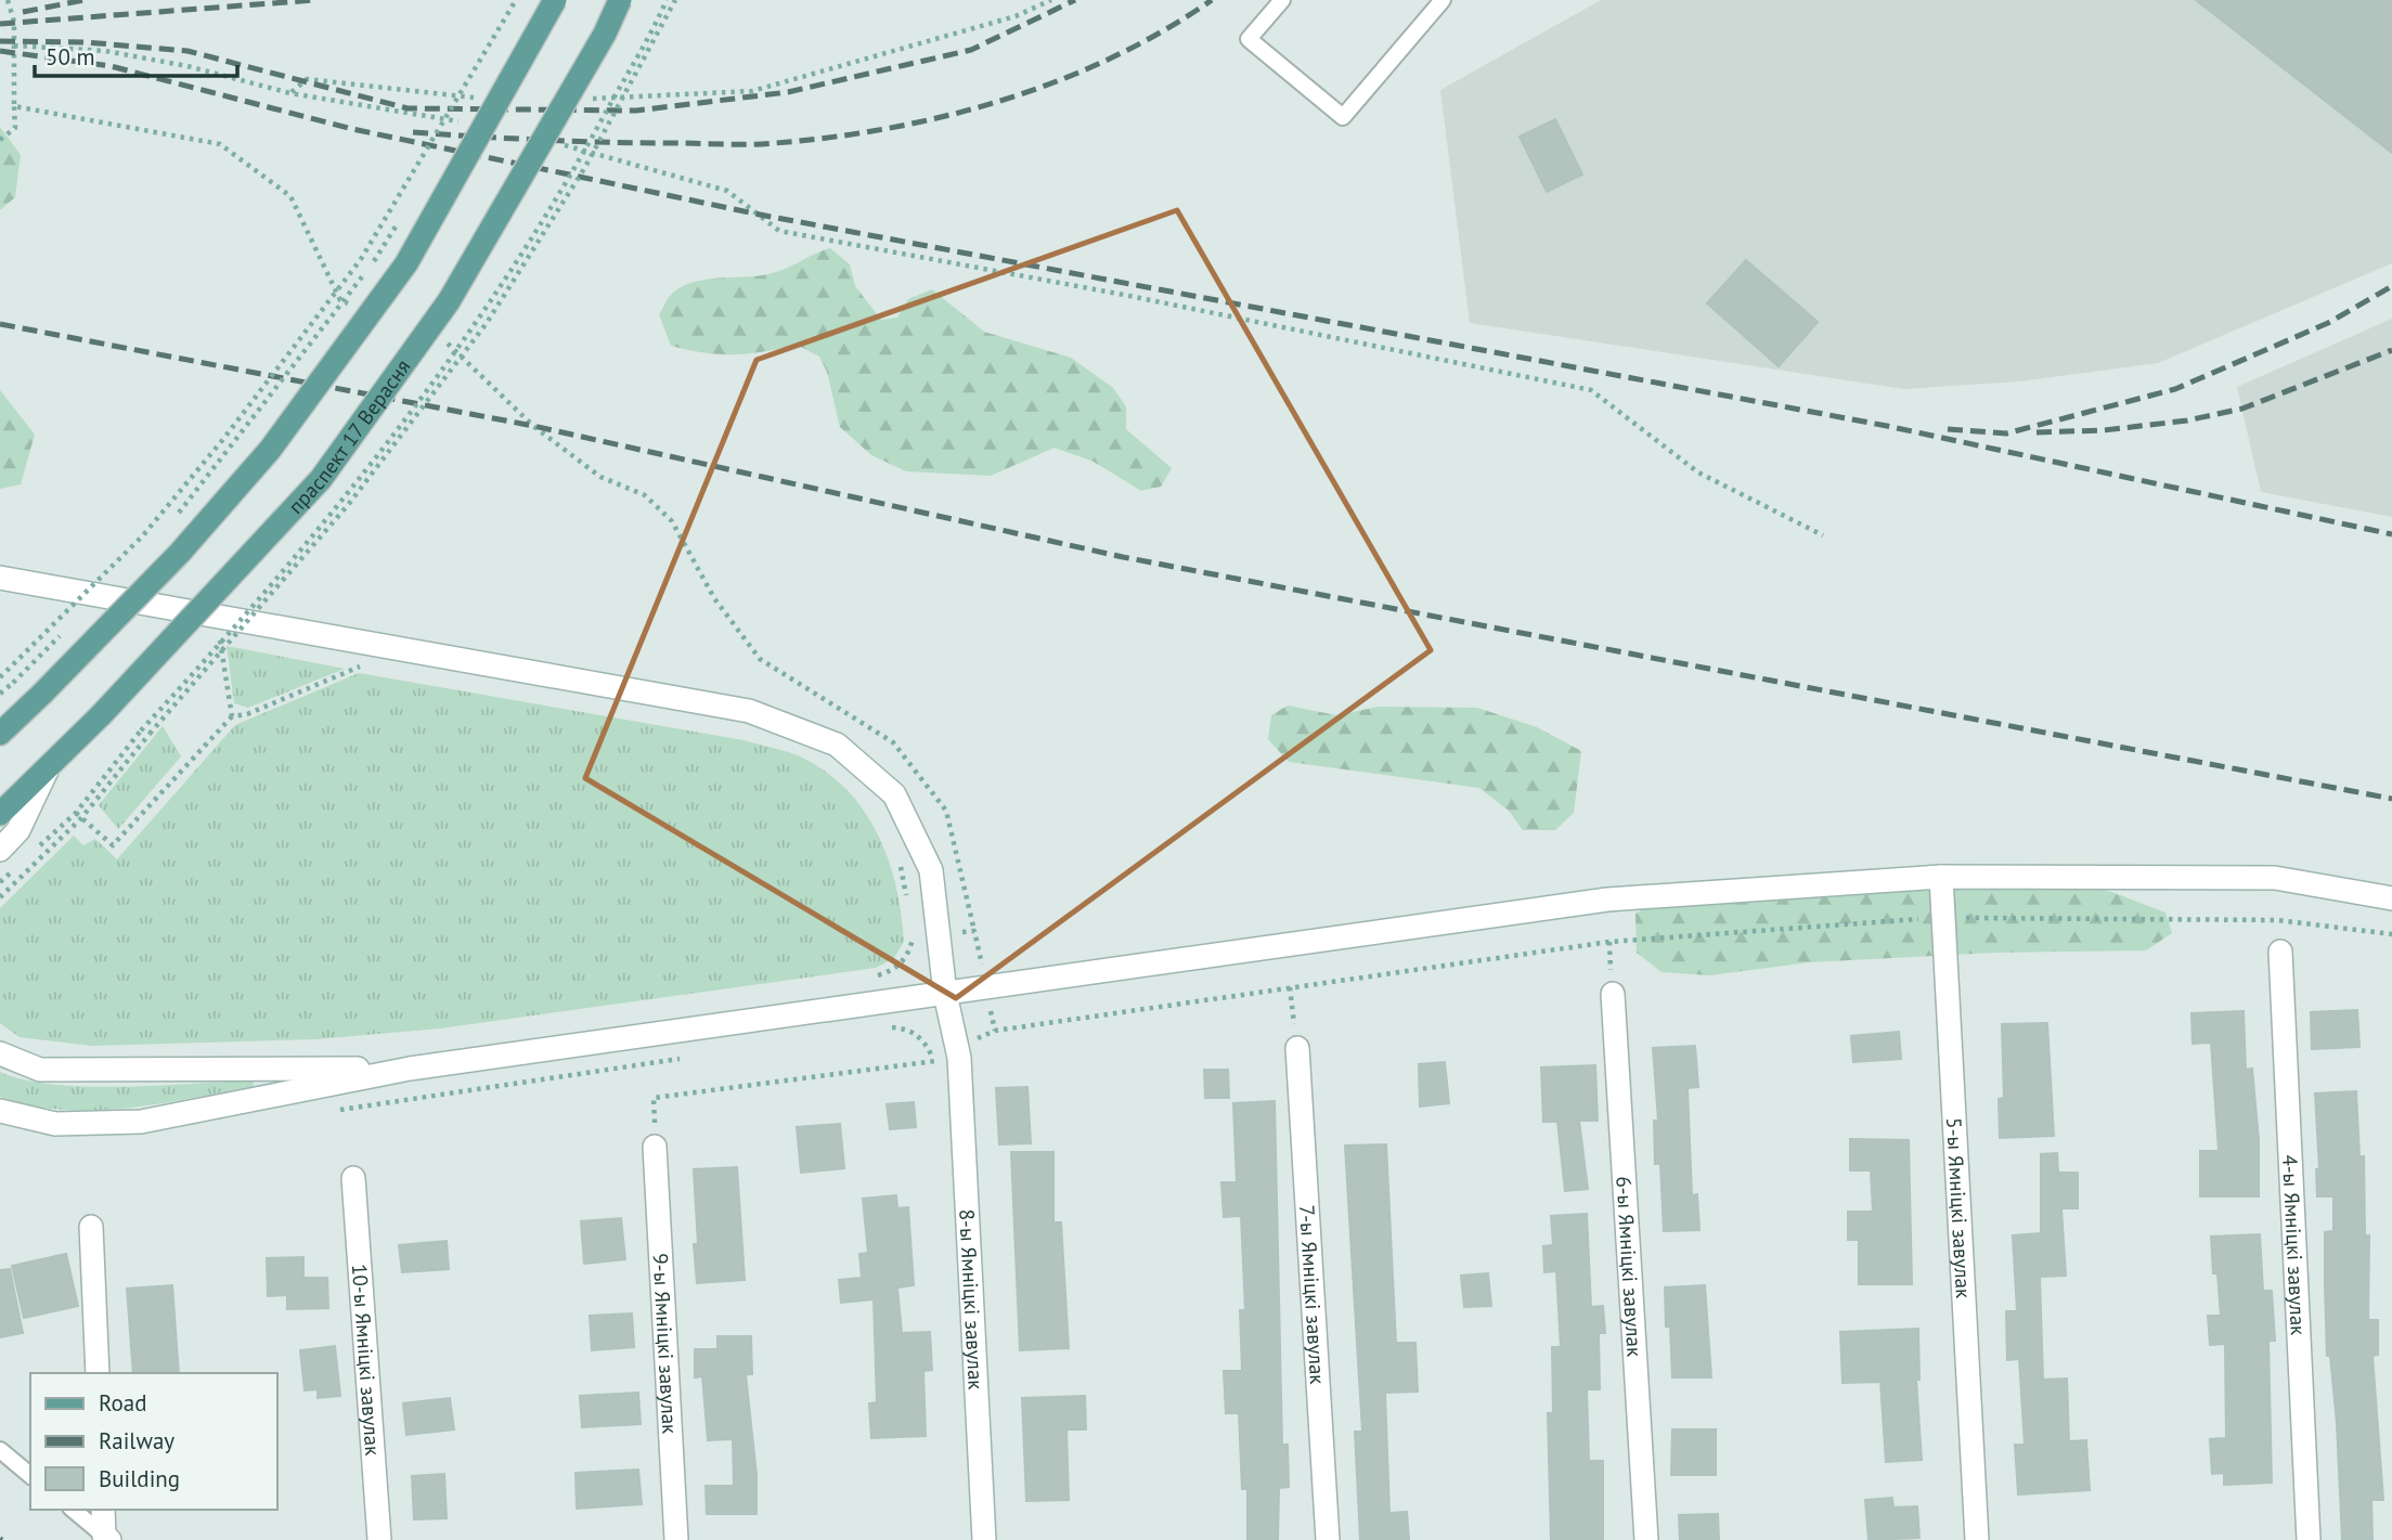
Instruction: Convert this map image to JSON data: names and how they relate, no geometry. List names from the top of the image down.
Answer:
{
  "streets": {
    "main road": [
      "праспект 17 Верасня",
      "5-ы Ямніцкі завулак",
      "4-ы Ямніцкі завулак",
      "6-ы Ямніцкі завулак",
      "7-ы Ямніцкі завулак",
      "8-ы Ямніцкі завулак",
      "9-ы Ямніцкі завулак",
      "10-ы Ямніцкі завулак"
    ]
  },
  "legend": ["Road", "Railway", "Building"],
  "scale_bar": "50 m"
}
